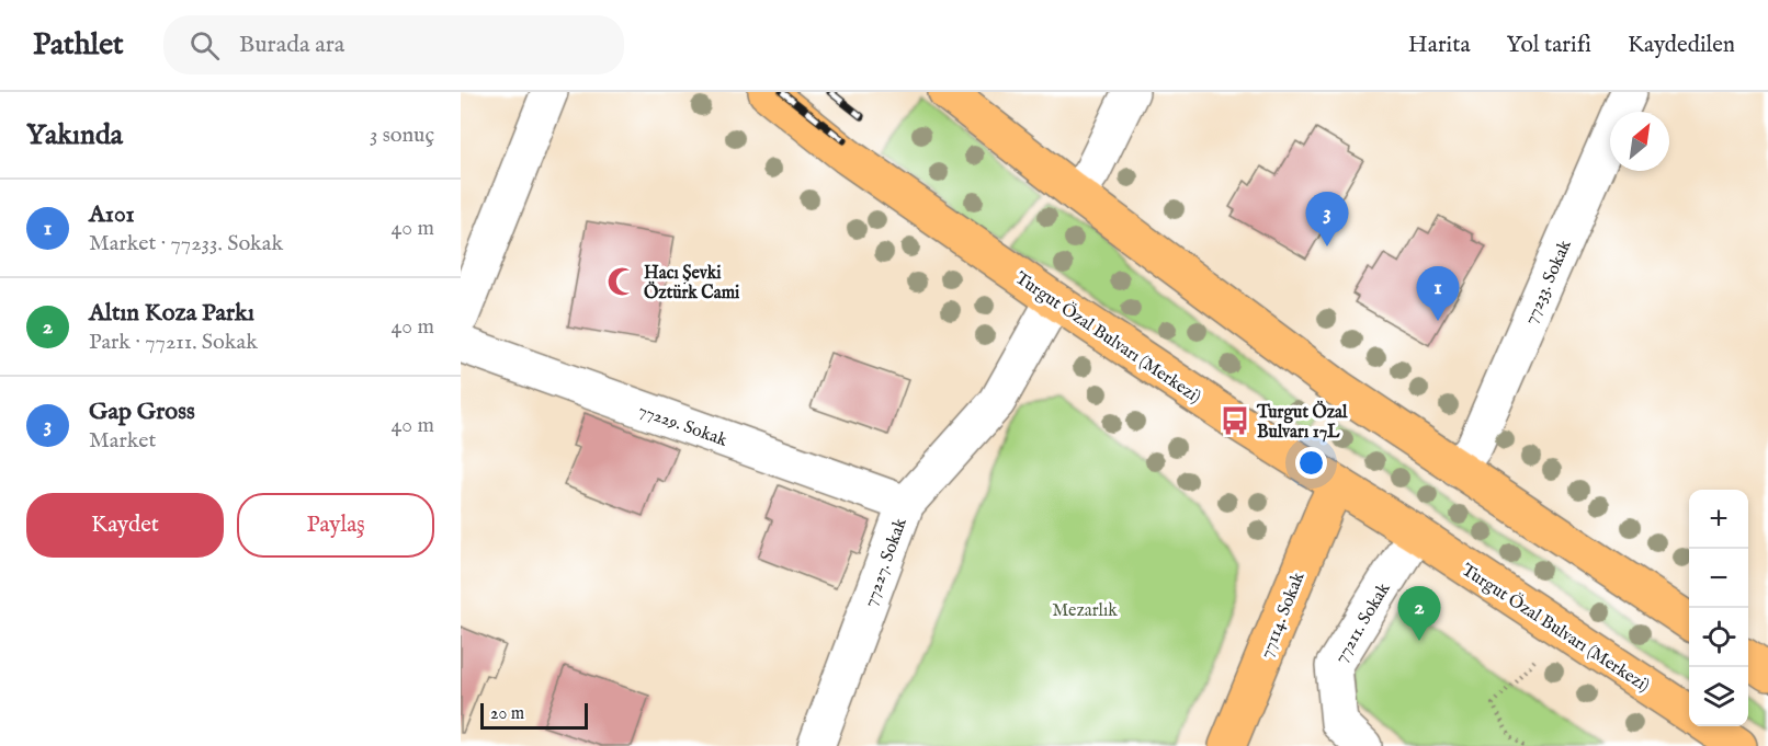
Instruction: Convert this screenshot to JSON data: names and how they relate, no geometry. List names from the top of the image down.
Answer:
{
  "streets": {
    "main road": ["Turgut Özal Bulvarı (Merkezi)", "77114. Sokak"],
    "street": [
      "77233. Sokak",
      "77229. Sokak",
      "77227. Sokak",
      "77211. Sokak"
    ]
  },
  "crossings": [
    ["Turgut Özal Bulvarı (Merkezi)", "77227. Sokak"],
    ["Turgut Özal Bulvarı (Merkezi)", "77114. Sokak"],
    ["Turgut Özal Bulvarı (Merkezi)", "77211. Sokak"],
    ["77229. Sokak", "77227. Sokak"]
  ],
  "parks": ["Mezarlık"],
  "places": {
    "mosque": ["Hacı Şevki Öztürk Cami"],
    "bus stop": ["Turgut Özal Bulvarı 17L"]
  },
  "scale_bar": "20 m",
  "north": "top right",
  "page": {
    "header": "Pathlet",
    "search": "Burada ara",
    "nav": ["Harita", "Yol tarifi", "Kaydedilen"],
    "heading": ["Yakında", "3 sonuç"],
    "list": [
      {
        "mark": "1",
        "name": "A101",
        "note": "Market · 77233. Sokak",
        "value": "40 m"
      },
      {
        "mark": "2",
        "name": "Altın Koza Parkı",
        "note": "Park · 77211. Sokak",
        "value": "40 m"
      },
      {
        "mark": "3",
        "name": "Gap Gross",
        "note": "Market",
        "value": "40 m"
      }
    ],
    "pins": ["3", "1", "2"],
    "buttons": ["Kaydet", "Paylaş"],
    "map_buttons": ["+", "−"],
    "scale": "20 m"
  }
}
